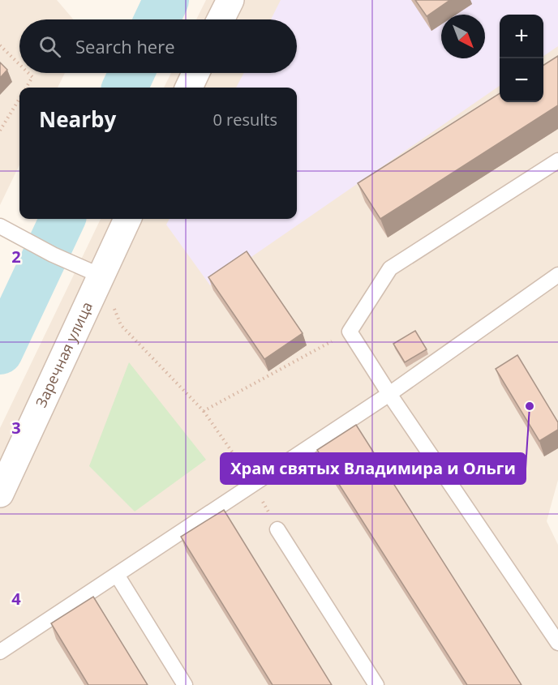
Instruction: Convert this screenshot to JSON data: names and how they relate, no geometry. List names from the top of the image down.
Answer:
{
  "streets": {
    "street": ["Заречная улица"]
  },
  "places": ["Храм святых Владимира и Ольги"],
  "north": "bottom right",
  "page": {
    "map_buttons": ["+", "−"],
    "search": "Search here",
    "heading": ["Nearby", "0 results"]
  },
  "grid": {
    "rows": ["2", "3", "4"]
  }
}
